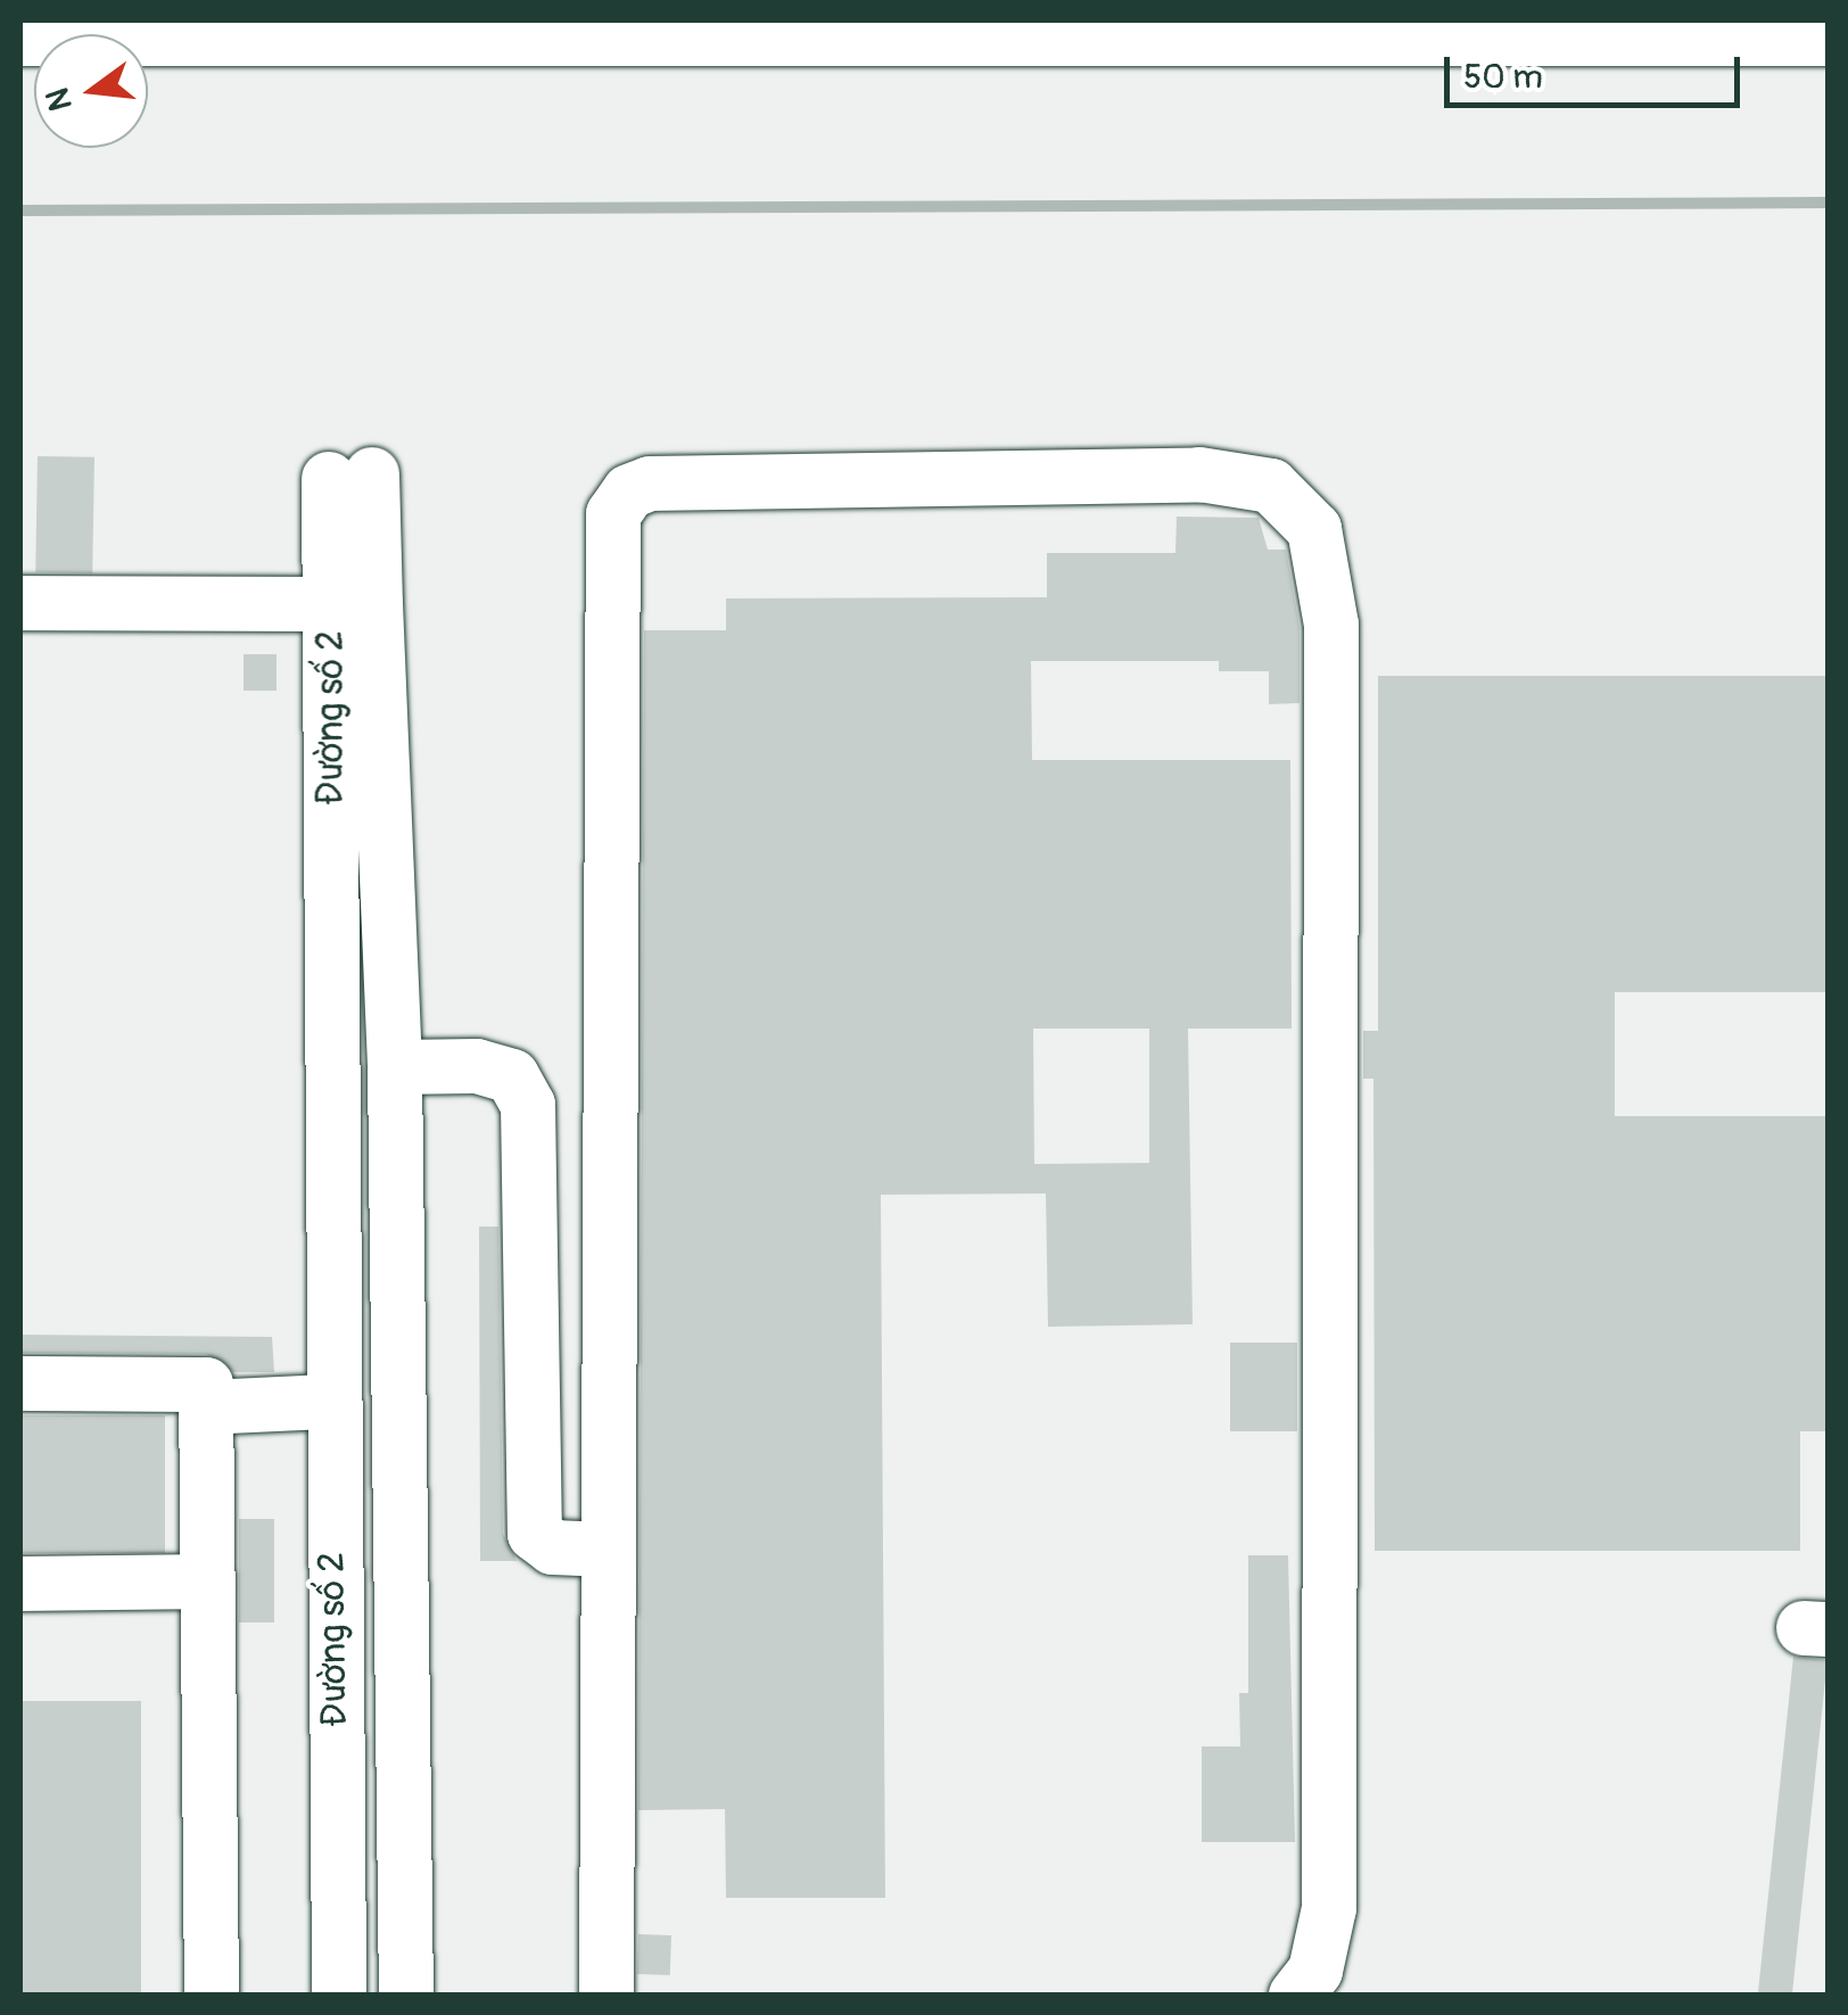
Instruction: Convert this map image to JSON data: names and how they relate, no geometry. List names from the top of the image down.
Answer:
{
  "streets": {
    "street": ["Đường số 2"]
  },
  "scale_bar": "50 m",
  "north": "left"
}
